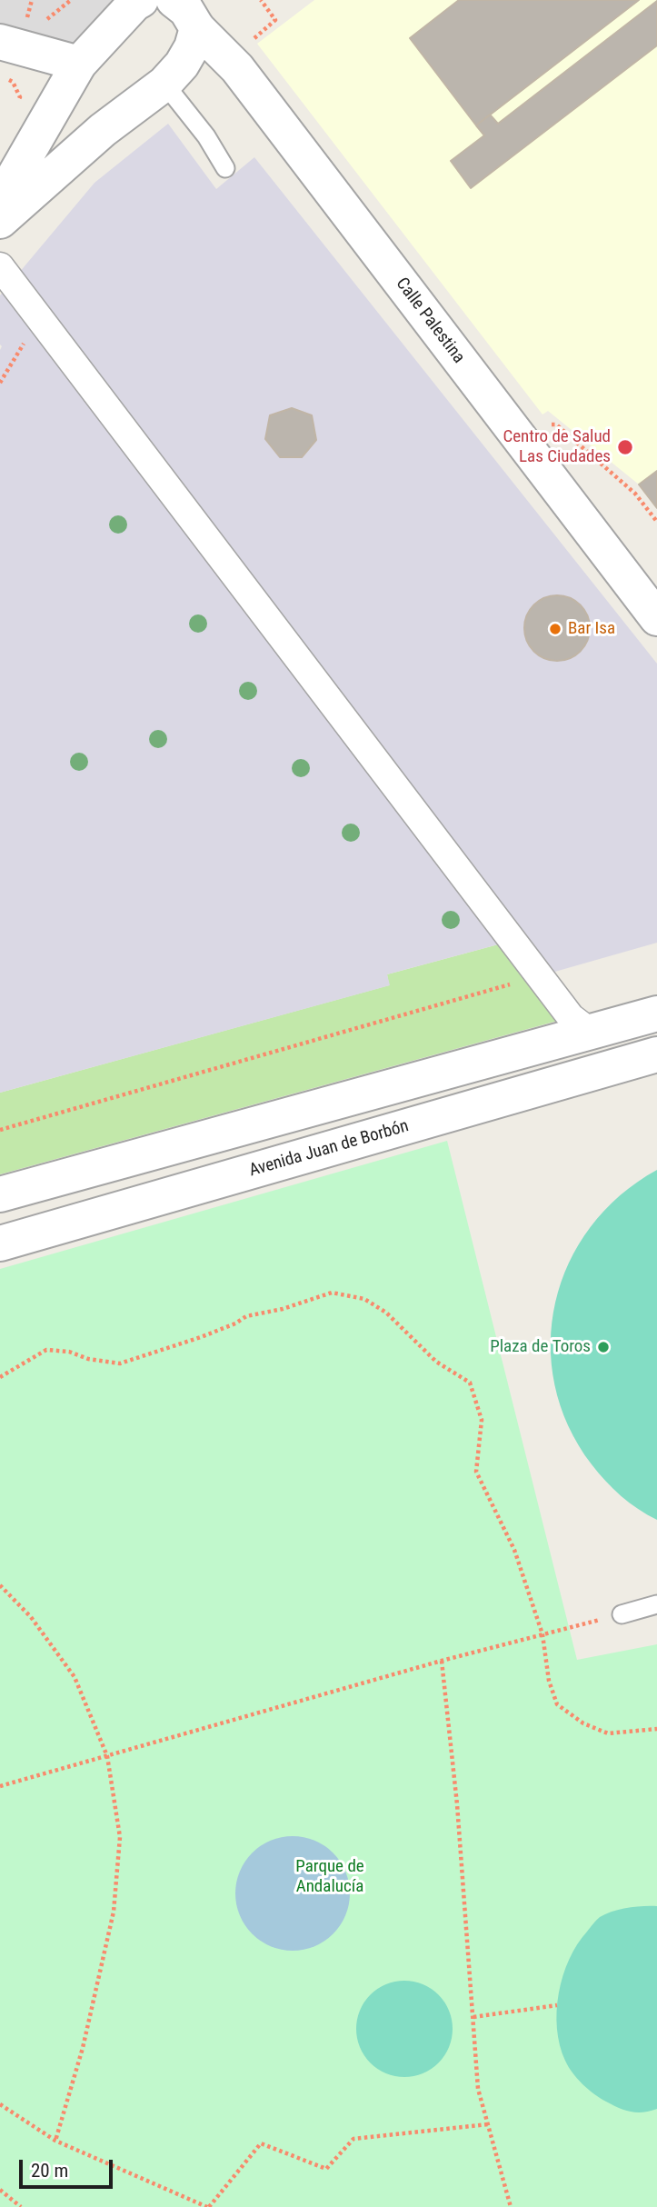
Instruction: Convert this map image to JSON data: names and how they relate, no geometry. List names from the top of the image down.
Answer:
{
  "streets": {
    "street": ["Calle Palestina", "Avenida Juan de Borbón"]
  },
  "parks": ["Parque de Andalucía"],
  "places": ["Centro de Salud Las Ciudades", "Bar Isa", "Plaza de Toros"],
  "scale_bar": "20 m"
}
